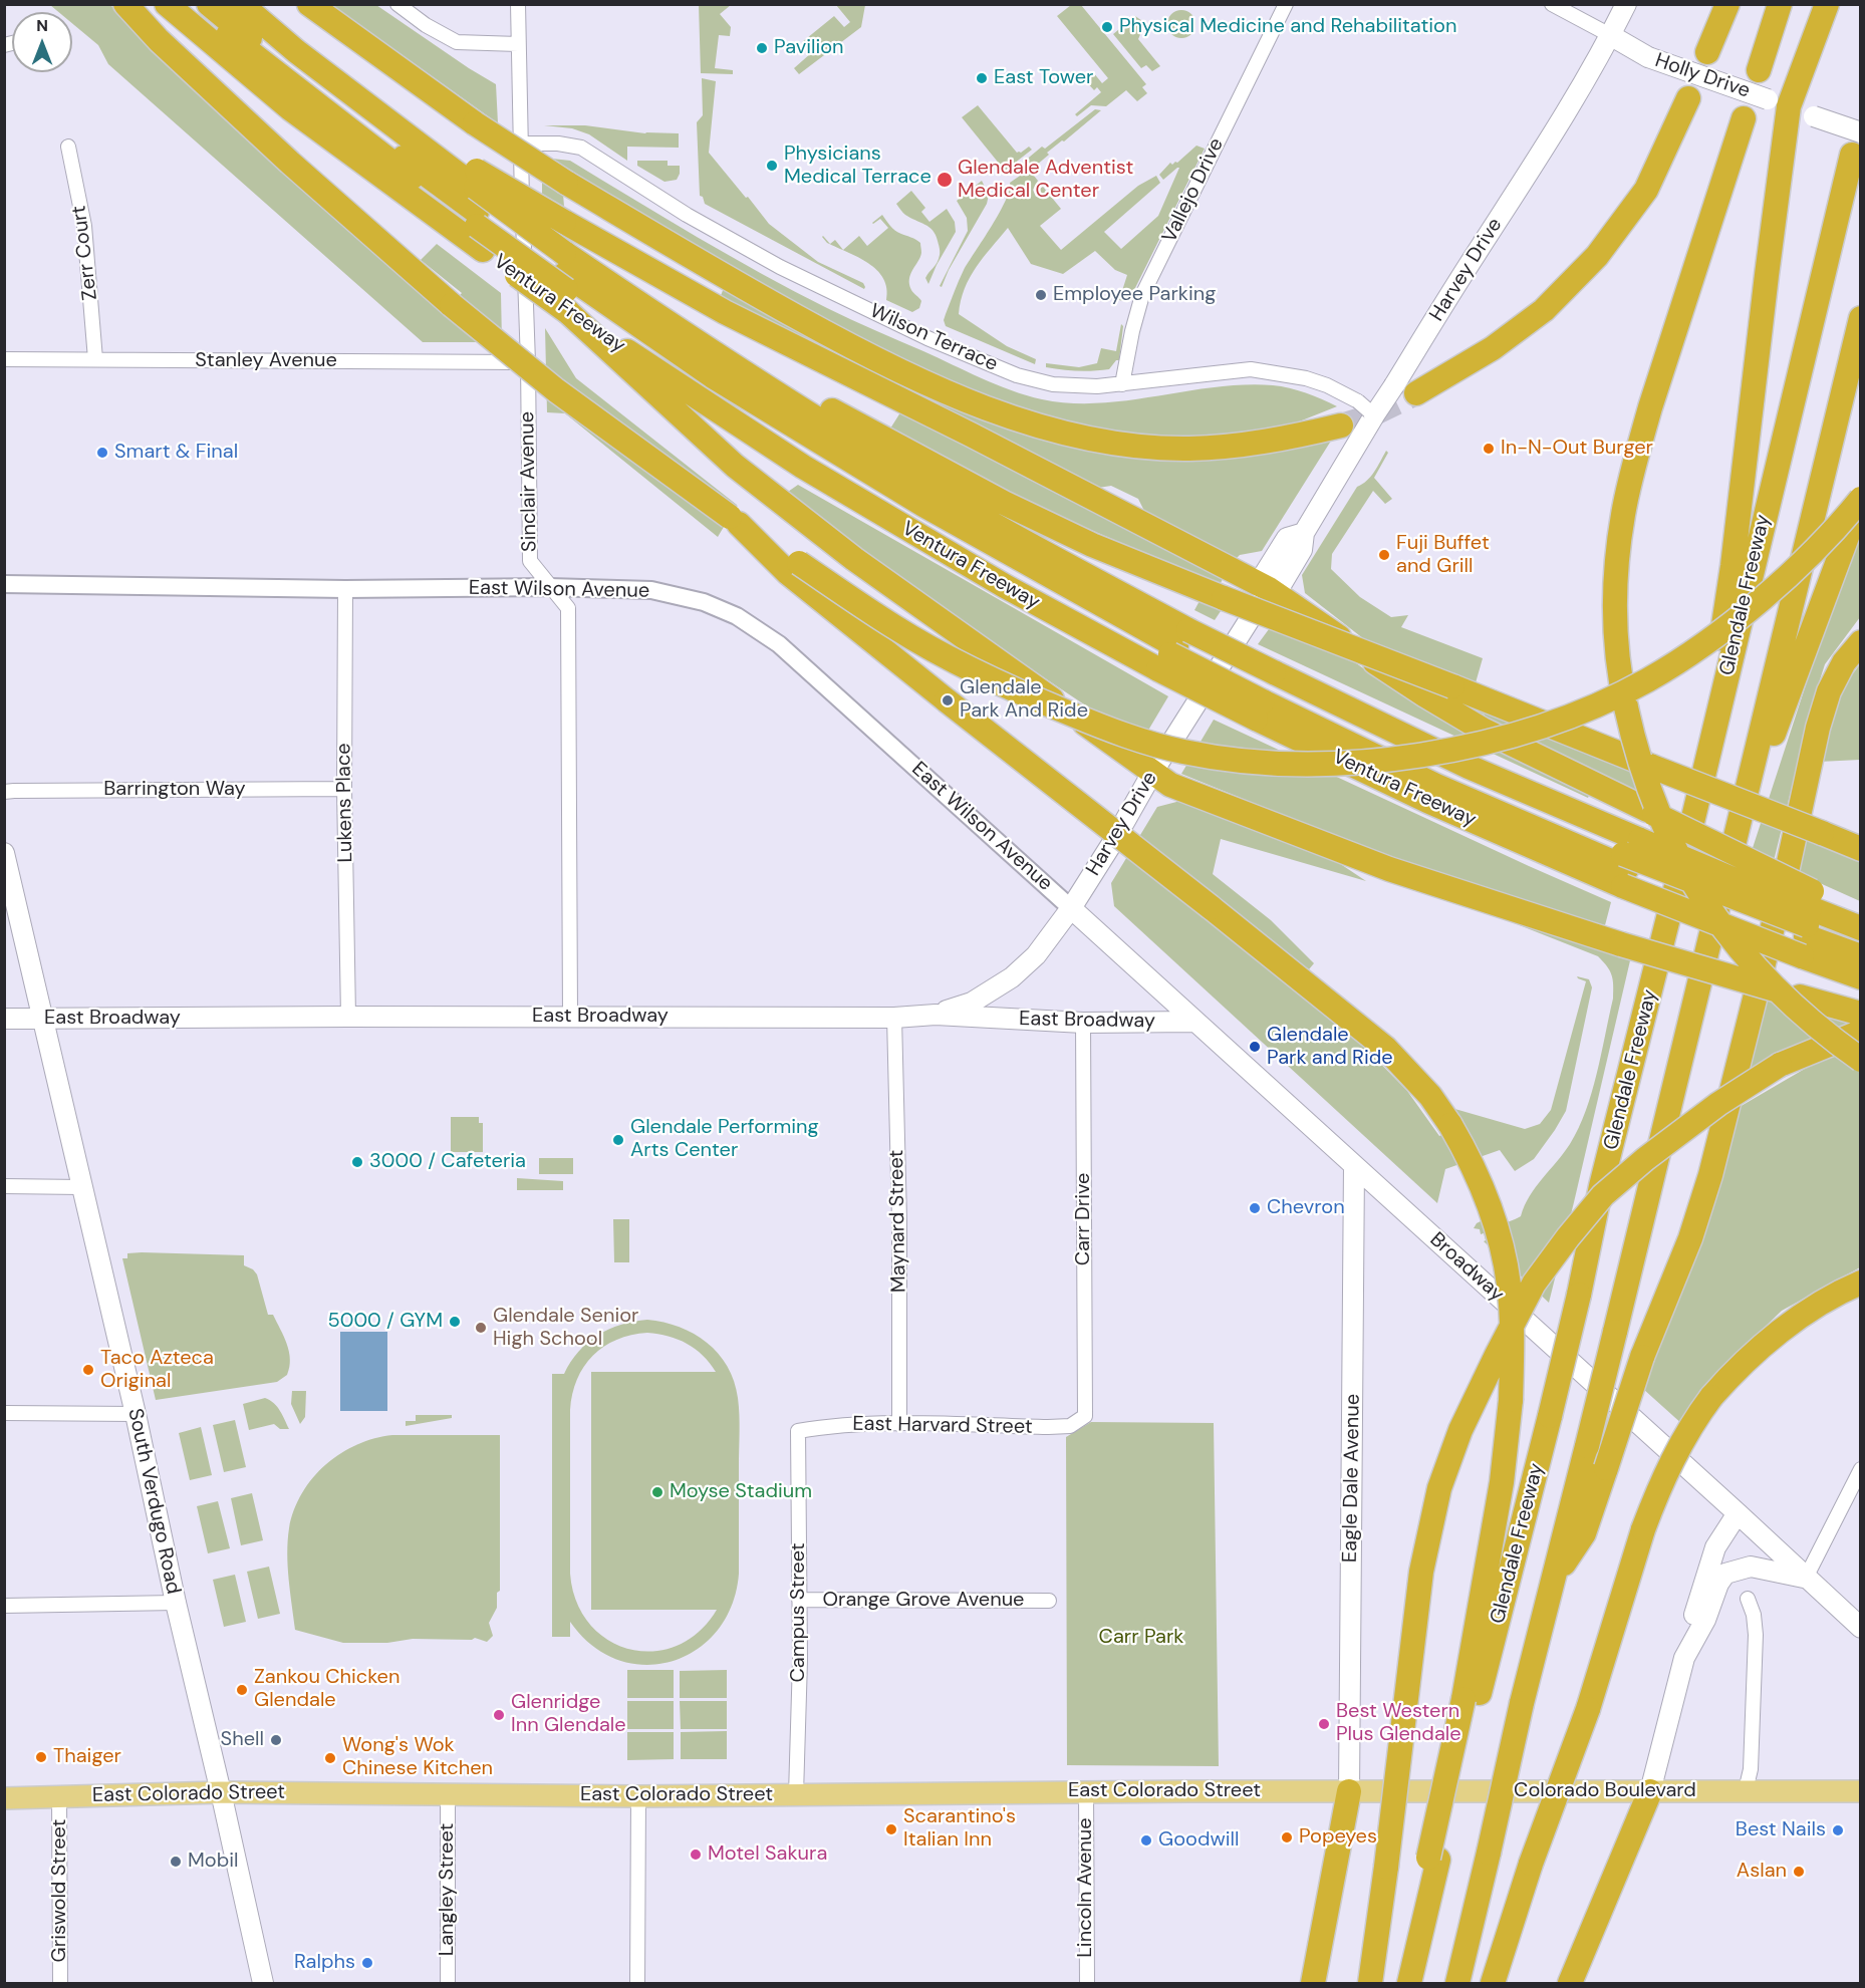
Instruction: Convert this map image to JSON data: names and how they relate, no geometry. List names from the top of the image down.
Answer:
{
  "streets": {
    "highway": ["Ventura Freeway", "Glendale Freeway"],
    "main road": [
      "Holly Drive",
      "Harvey Drive",
      "East Broadway",
      "Broadway",
      "Eagle Dale Avenue",
      "South Verdugo Road",
      "East Colorado Street",
      "Colorado Boulevard"
    ],
    "street": [
      "Vallejo Drive",
      "Zerr Court",
      "Wilson Terrace",
      "Stanley Avenue",
      "Sinclair Avenue",
      "East Wilson Avenue",
      "Barrington Way",
      "Lukens Place",
      "Carr Drive",
      "Maynard Street",
      "East Harvard Street",
      "Orange Grove Avenue",
      "Campus Street",
      "Lincoln Avenue",
      "Langley Street",
      "Griswold Street"
    ]
  },
  "crossings": [
    ["Holly Drive", "Harvey Drive"],
    ["Vallejo Drive", "Wilson Terrace"],
    ["Zerr Court", "Stanley Avenue"],
    ["Harvey Drive", "Wilson Terrace"],
    ["Harvey Drive", "East Wilson Avenue"],
    ["Harvey Drive", "East Broadway"],
    ["Harvey Drive", "Broadway"],
    ["Wilson Terrace", "Sinclair Avenue"],
    ["Stanley Avenue", "Sinclair Avenue"],
    ["Sinclair Avenue", "East Wilson Avenue"],
    ["Sinclair Avenue", "East Broadway"],
    ["East Wilson Avenue", "Lukens Place"],
    ["East Wilson Avenue", "Broadway"],
    ["Barrington Way", "Lukens Place"],
    ["Lukens Place", "East Broadway"],
    ["East Broadway", "Carr Drive"],
    ["East Broadway", "Maynard Street"],
    ["East Broadway", "Broadway"],
    ["East Broadway", "South Verdugo Road"],
    ["Carr Drive", "East Harvard Street"],
    ["Maynard Street", "East Harvard Street"],
    ["Broadway", "Eagle Dale Avenue"],
    ["East Harvard Street", "Campus Street"],
    ["Eagle Dale Avenue", "East Colorado Street"],
    ["Eagle Dale Avenue", "Colorado Boulevard"],
    ["South Verdugo Road", "East Colorado Street"],
    ["Orange Grove Avenue", "Campus Street"],
    ["Campus Street", "East Colorado Street"],
    ["East Colorado Street", "Colorado Boulevard"],
    ["East Colorado Street", "Lincoln Avenue"],
    ["East Colorado Street", "Langley Street"],
    ["East Colorado Street", "Griswold Street"]
  ],
  "parks": ["Carr Park"],
  "places": [
    "Physical Medicine and Rehabilitation",
    "Pavilion",
    "East Tower",
    "Physicians Medical Terrace",
    "Glendale Adventist Medical Center",
    "Employee Parking",
    "In-N-Out Burger",
    "Smart & Final",
    "Fuji Buffet and Grill",
    "Glendale Park And Ride",
    "Glendale Park and Ride",
    "Glendale Performing Arts Center",
    "3000 / Cafeteria",
    "Chevron",
    "5000 / GYM",
    "Glendale Senior High School",
    "Taco Azteca Original",
    "Moyse Stadium",
    "Zankou Chicken Glendale",
    "Glenridge Inn Glendale",
    "Best Western Plus Glendale",
    "Shell",
    "Thaiger",
    "Wong's Wok Chinese Kitchen",
    "Scarantino's Italian Inn",
    "Best Nails",
    "Popeyes",
    "Goodwill",
    "Motel Sakura",
    "Mobil",
    "Aslan",
    "Ralphs"
  ],
  "north": "top"
}
